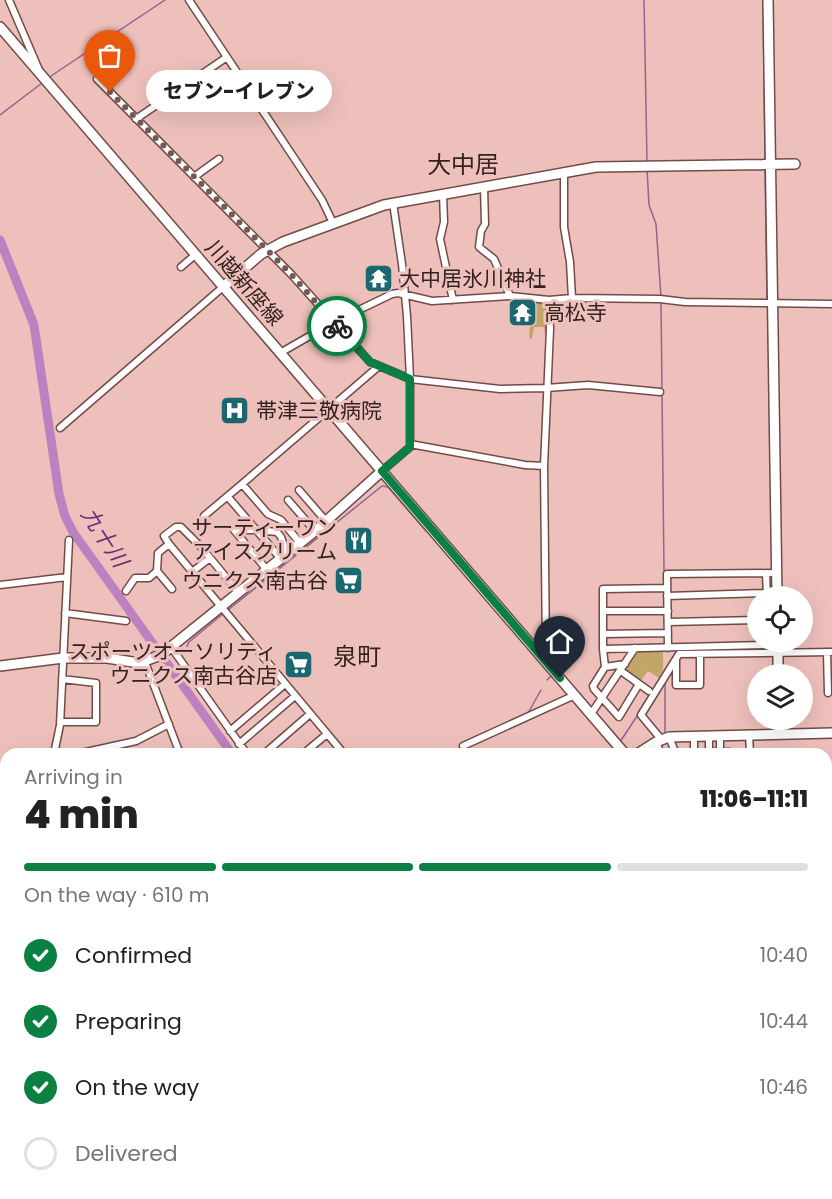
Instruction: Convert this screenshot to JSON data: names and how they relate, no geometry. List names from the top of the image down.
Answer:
{
  "streets": {
    "street": ["川越新座線"]
  },
  "districts": ["大中居", "泉町"],
  "water": ["九十川"],
  "places": {
    "other": ["セブン-イレブン"],
    "temple": ["大中居氷川神社", "高松寺"],
    "hospital": ["帯津三敬病院"],
    "restaurant": ["サーティーワン アイスクリーム"],
    "supermarket": ["ウニクス南古谷", "スポーツオーソリティ ウニクス南古谷店"]
  },
  "page": {
    "bubble": "セブン-イレブン",
    "heading": ["4 min", "Arriving in", "11:06–11:11"],
    "bar": "On the way · 610 m",
    "list": [
      ["Confirmed", "10:40"],
      ["Preparing", "10:44"],
      ["On the way", "10:46"],
      "Delivered"
    ]
  }
}
